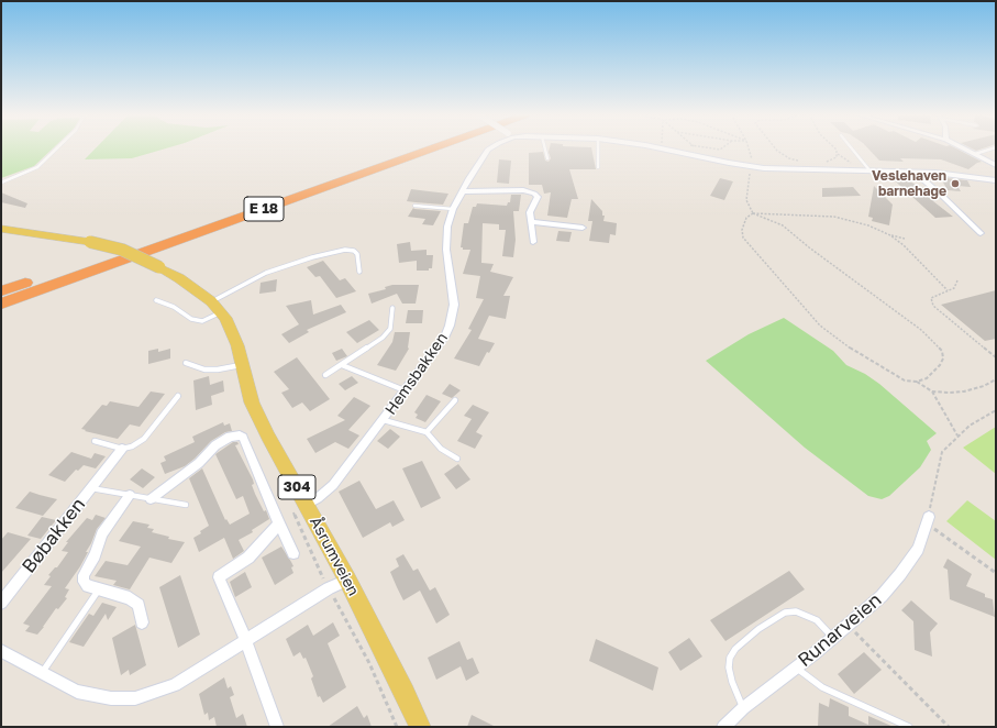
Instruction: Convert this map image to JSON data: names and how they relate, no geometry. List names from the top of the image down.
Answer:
{
  "streets": {
    "highway": ["E 18"],
    "main road": ["304", "Åsrumveien"],
    "street": ["Hemsbakken", "Bøbakken", "Runarveien"]
  },
  "crossings": [
    ["Hemsbakken", "Åsrumveien"]
  ],
  "places": ["Veslehaven barnehage"]
}
